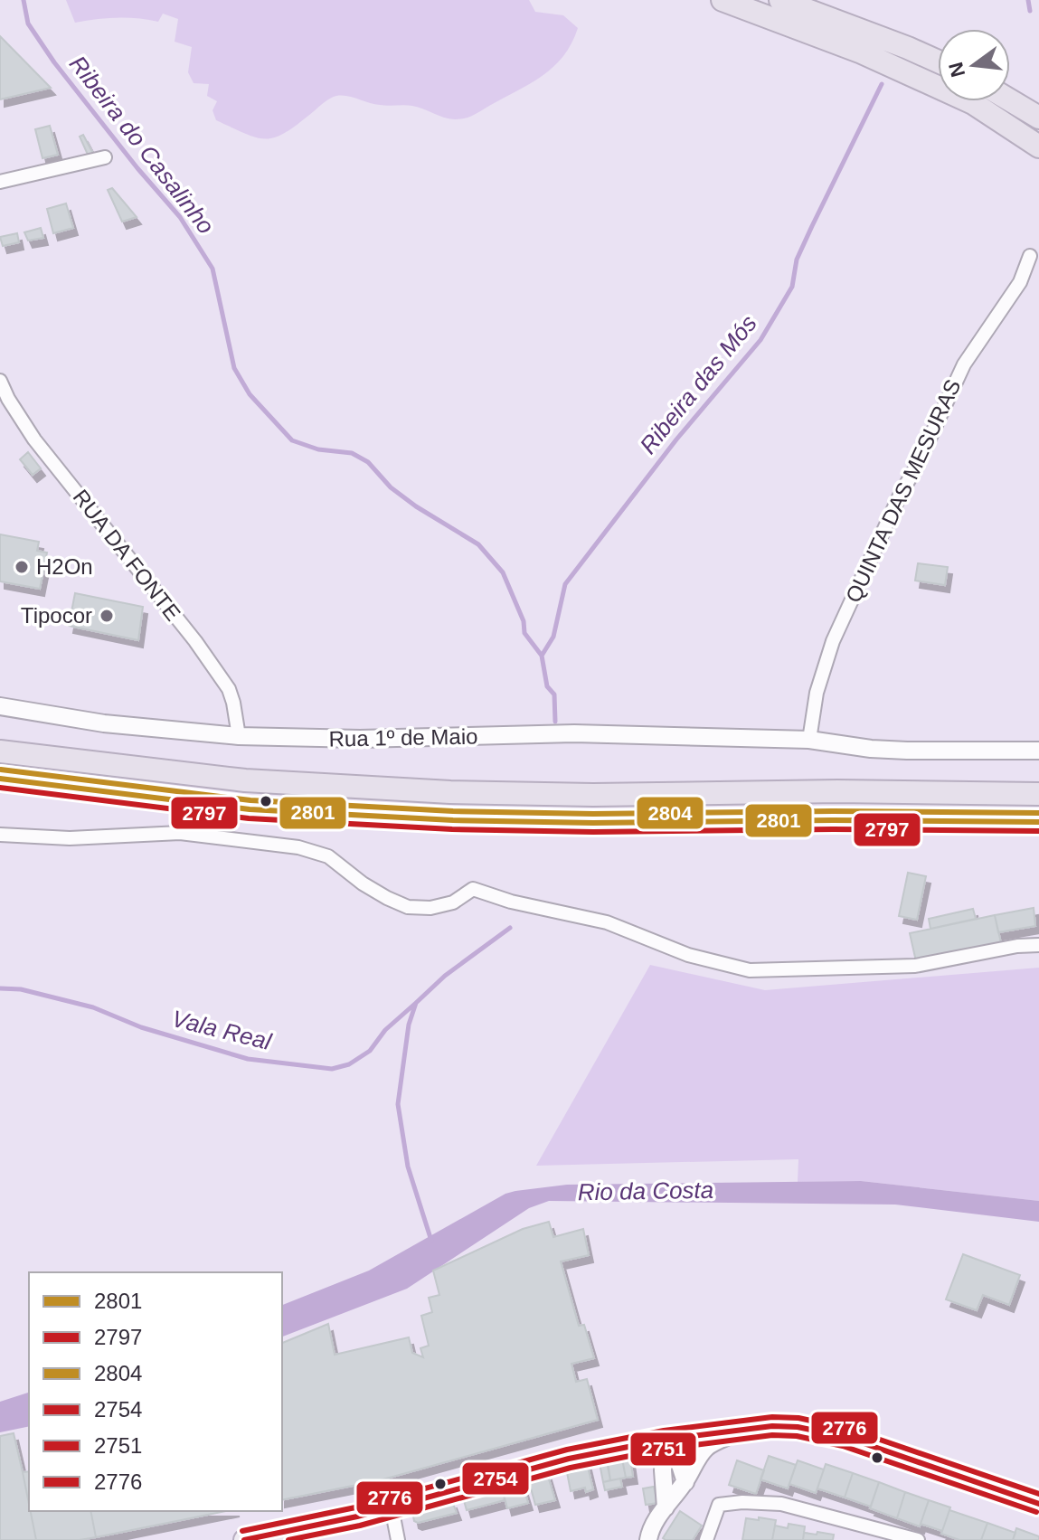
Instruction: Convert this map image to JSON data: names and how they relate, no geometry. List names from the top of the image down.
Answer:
{
  "streets": {
    "street": ["QUINTA DAS MESURAS", "RUA DA FONTE", "Rua 1º de Maio"]
  },
  "crossings": [
    ["QUINTA DAS MESURAS", "Rua 1º de Maio"],
    ["RUA DA FONTE", "Rua 1º de Maio"]
  ],
  "water": [
    "Ribeira do Casalinho",
    "Ribeira das Mós",
    "Vala Real",
    "Rio da Costa"
  ],
  "places": ["H2On", "Tipocor"],
  "lines": [
    "transit line 2804",
    "transit line 2801",
    "transit line 2797",
    "transit line 2776",
    "transit line 2754",
    "transit line 2751"
  ],
  "legend": [
    "2801",
    "2797",
    "2804",
    "2754",
    "2751",
    "2776"
  ],
  "north": "left"
}
